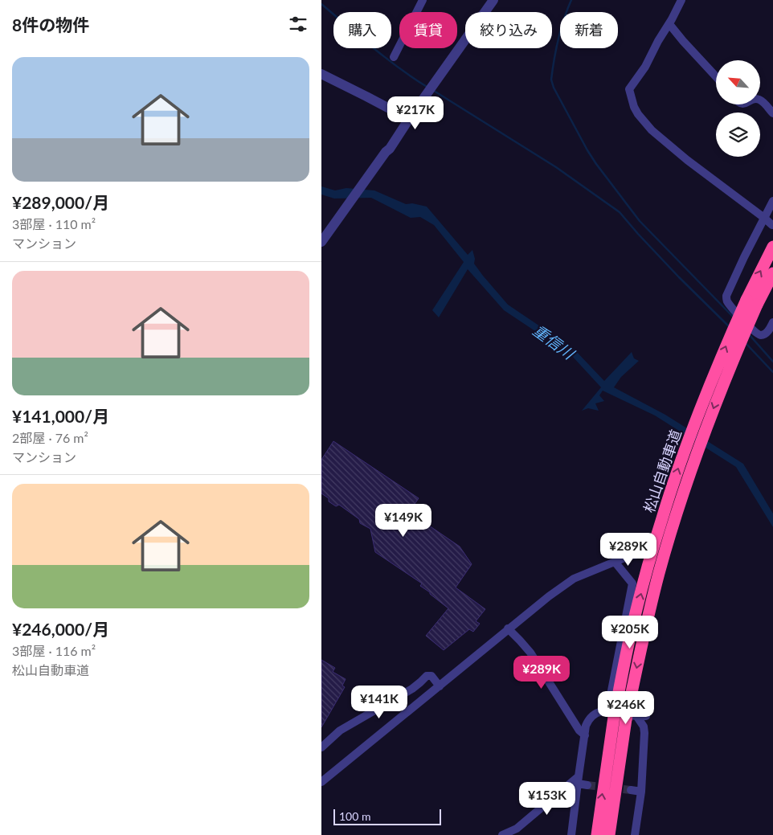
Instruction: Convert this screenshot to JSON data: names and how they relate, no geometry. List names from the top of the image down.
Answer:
{
  "streets": {
    "highway": ["松山自動車道"]
  },
  "water": ["重信川"],
  "scale_bar": "100 m",
  "north": "top left",
  "page": {
    "heading": "8件の物件",
    "chip": [
      "購入",
      "賃貸",
      "絞り込み",
      "新着"
    ],
    "list": [
      {
        "name": "¥289,000/月",
        "note": "3部屋 · 110 m² · マンション"
      },
      {
        "name": "¥141,000/月",
        "note": "2部屋 · 76 m² · マンション"
      },
      {
        "name": "¥246,000/月",
        "note": "3部屋 · 116 m² · 松山自動車道"
      }
    ],
    "price": [
      "¥217K",
      "¥149K",
      "¥289K",
      "¥205K",
      "¥289K",
      "¥141K",
      "¥246K",
      "¥153K"
    ],
    "scale": "100 m"
  }
}
